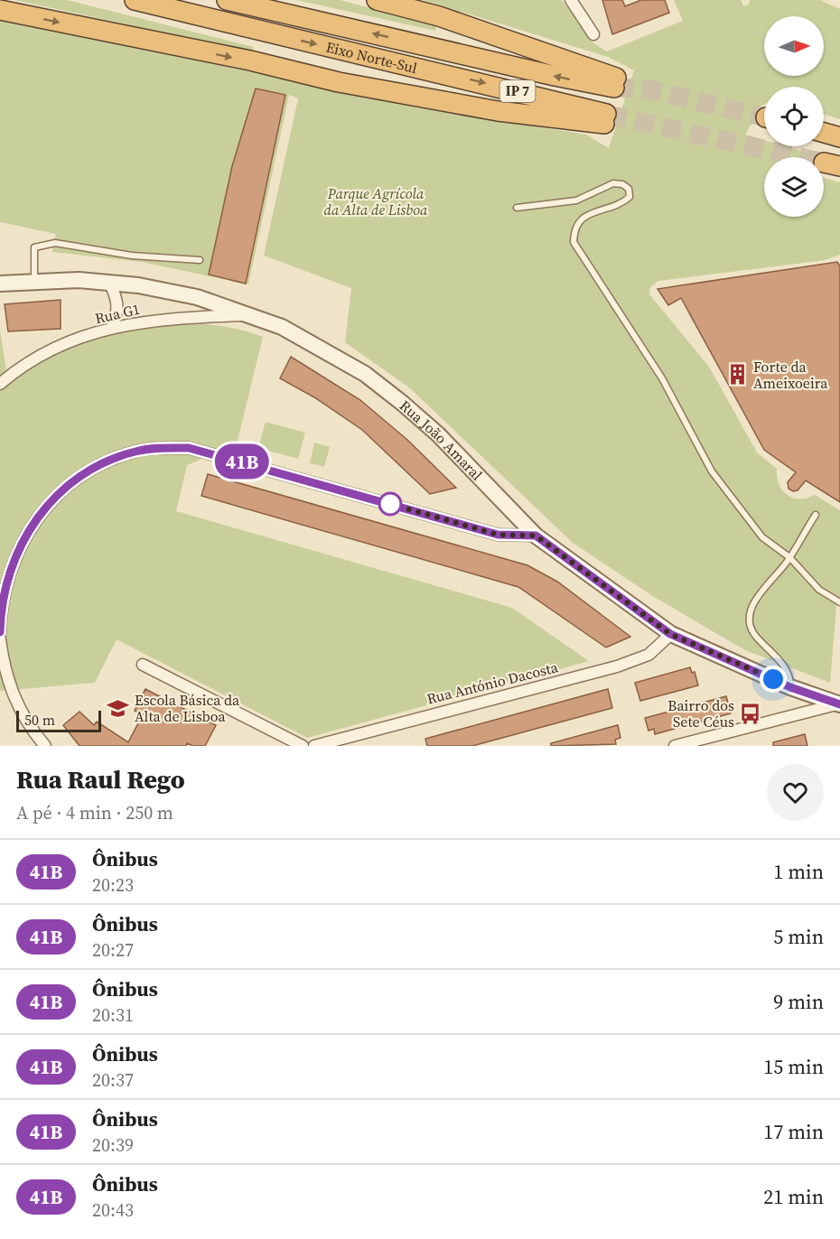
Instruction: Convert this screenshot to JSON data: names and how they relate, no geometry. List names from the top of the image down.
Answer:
{
  "streets": {
    "highway": ["Eixo Norte-Sul", "IP 7"],
    "street": ["Rua G1", "Rua João Amaral", "Rua António Dacosta"]
  },
  "crossings": [
    ["Rua G1", "Rua João Amaral"],
    ["Rua João Amaral", "Rua António Dacosta"]
  ],
  "parks": ["Parque Agrícola da Alta de Lisboa"],
  "places": {
    "building": ["Forte da Ameixoeira"],
    "school or university": ["Escola Básica da Alta de Lisboa"],
    "bus stop": ["Bairro dos Sete Céus"]
  },
  "lines": ["bus line 41B"],
  "scale_bar": "50 m",
  "north": "right",
  "page": {
    "on_map": "41B",
    "scale": "50 m",
    "heading": ["Rua Raul Rego", "A pé · 4 min · 250 m"],
    "list": [
      {
        "mark": "41B",
        "name": "Ônibus",
        "note": "20:23",
        "value": "1 min"
      },
      {
        "mark": "41B",
        "name": "Ônibus",
        "note": "20:27",
        "value": "5 min"
      },
      {
        "mark": "41B",
        "name": "Ônibus",
        "note": "20:31",
        "value": "9 min"
      },
      {
        "mark": "41B",
        "name": "Ônibus",
        "note": "20:37",
        "value": "15 min"
      },
      {
        "mark": "41B",
        "name": "Ônibus",
        "note": "20:39",
        "value": "17 min"
      },
      {
        "mark": "41B",
        "name": "Ônibus",
        "note": "20:43",
        "value": "21 min"
      }
    ]
  }
}
